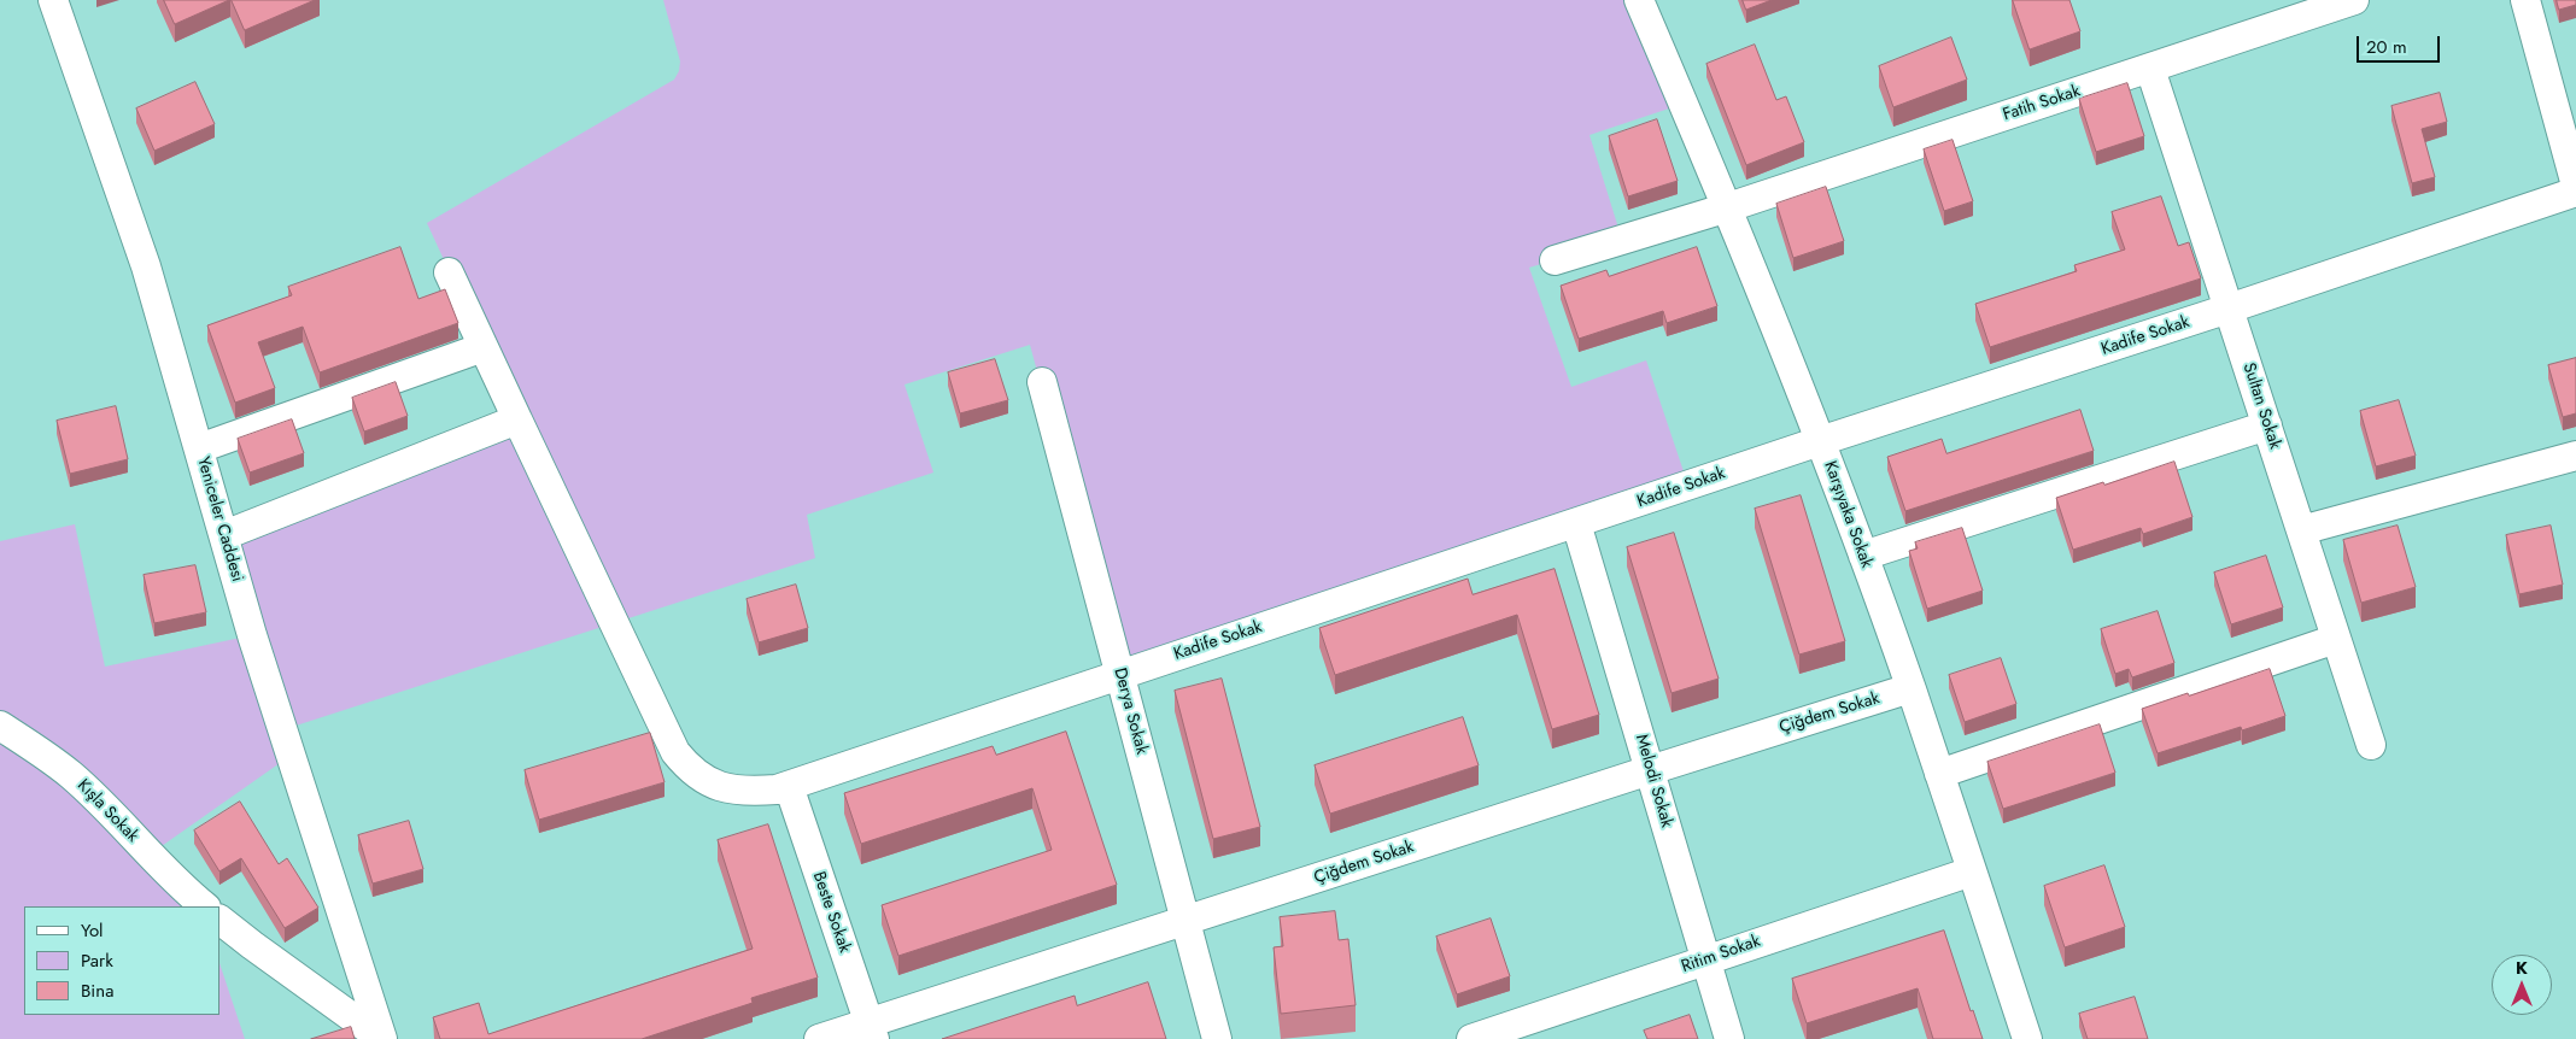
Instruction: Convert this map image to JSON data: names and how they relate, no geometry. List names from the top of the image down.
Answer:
{
  "streets": {
    "street": [
      "Fatih Sokak",
      "Kadife Sokak",
      "Sultan Sokak",
      "Karşıyaka Sokak",
      "Yeniceler Caddesi",
      "Derya Sokak",
      "Çiğdem Sokak",
      "Melodi Sokak",
      "Kışla Sokak",
      "Beste Sokak",
      "Ritim Sokak"
    ]
  },
  "crossings": [
    ["Fatih Sokak", "Sultan Sokak"],
    ["Fatih Sokak", "Karşıyaka Sokak"],
    ["Kadife Sokak", "Sultan Sokak"],
    ["Kadife Sokak", "Karşıyaka Sokak"],
    ["Kadife Sokak", "Derya Sokak"],
    ["Kadife Sokak", "Melodi Sokak"],
    ["Kadife Sokak", "Beste Sokak"],
    ["Karşıyaka Sokak", "Çiğdem Sokak"],
    ["Karşıyaka Sokak", "Ritim Sokak"],
    ["Derya Sokak", "Çiğdem Sokak"],
    ["Çiğdem Sokak", "Melodi Sokak"],
    ["Çiğdem Sokak", "Beste Sokak"],
    ["Melodi Sokak", "Ritim Sokak"]
  ],
  "legend": ["Yol", "Park", "Bina"],
  "scale_bar": "20 m",
  "north": "top"
}
